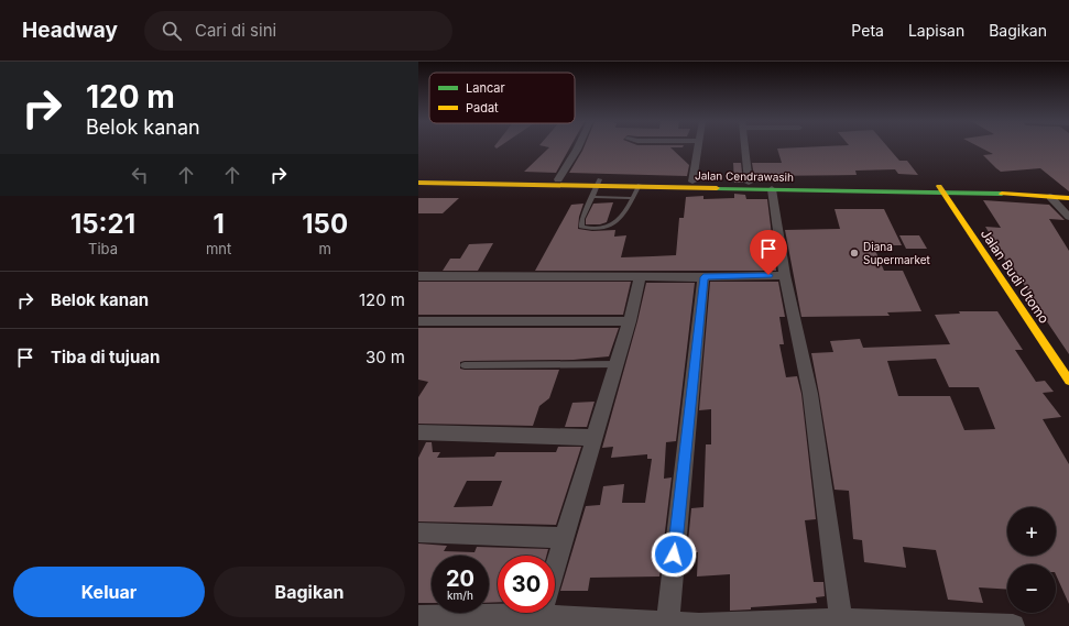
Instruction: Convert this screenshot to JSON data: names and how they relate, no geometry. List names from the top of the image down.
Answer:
{
  "streets": {
    "main road": ["Jalan Cendrawasih", "Jalan Budi Utomo"]
  },
  "crossings": [
    ["Jalan Cendrawasih", "Jalan Budi Utomo"]
  ],
  "places": ["Diana Supermarket"],
  "legend": ["Lancar", "Padat"],
  "page": {
    "header": "Headway",
    "search": "Cari di sini",
    "nav": ["Peta", "Lapisan", "Bagikan"],
    "turn": ["120 m", "Belok kanan"],
    "eta": [
      "15:21",
      "Tiba",
      "1",
      "mnt",
      "150",
      "m"
    ],
    "list": [
      {
        "name": "Belok kanan",
        "value": "120 m"
      },
      {
        "name": "Tiba di tujuan",
        "value": "30 m"
      }
    ],
    "map_buttons": ["+", "−"],
    "speed": "20 km/h",
    "limit": "30",
    "buttons": ["Keluar", "Bagikan"]
  }
}
